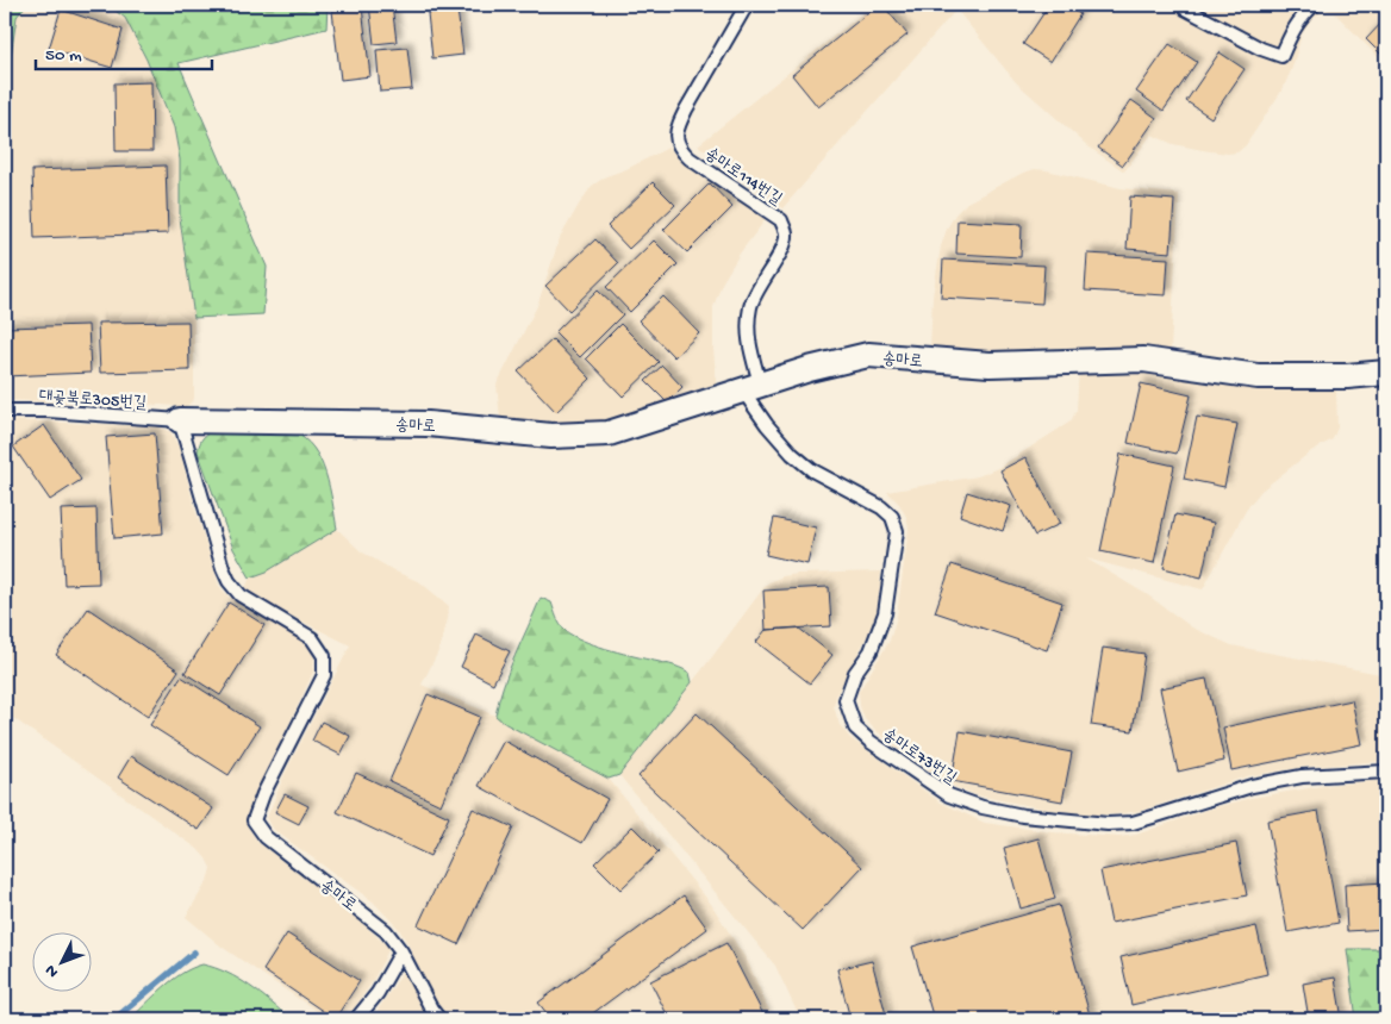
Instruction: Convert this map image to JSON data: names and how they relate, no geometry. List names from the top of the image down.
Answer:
{
  "streets": {
    "street": ["송마로"],
    "lane": ["송마로114번길", "대곶북로305번길", "송마로73번길"]
  },
  "crossings": [
    ["송마로114번길", "송마로"],
    ["송마로114번길", "송마로73번길"],
    ["송마로", "대곶북로305번길"],
    ["송마로", "송마로73번길"]
  ],
  "scale_bar": "50 m",
  "north": "bottom left"
}
